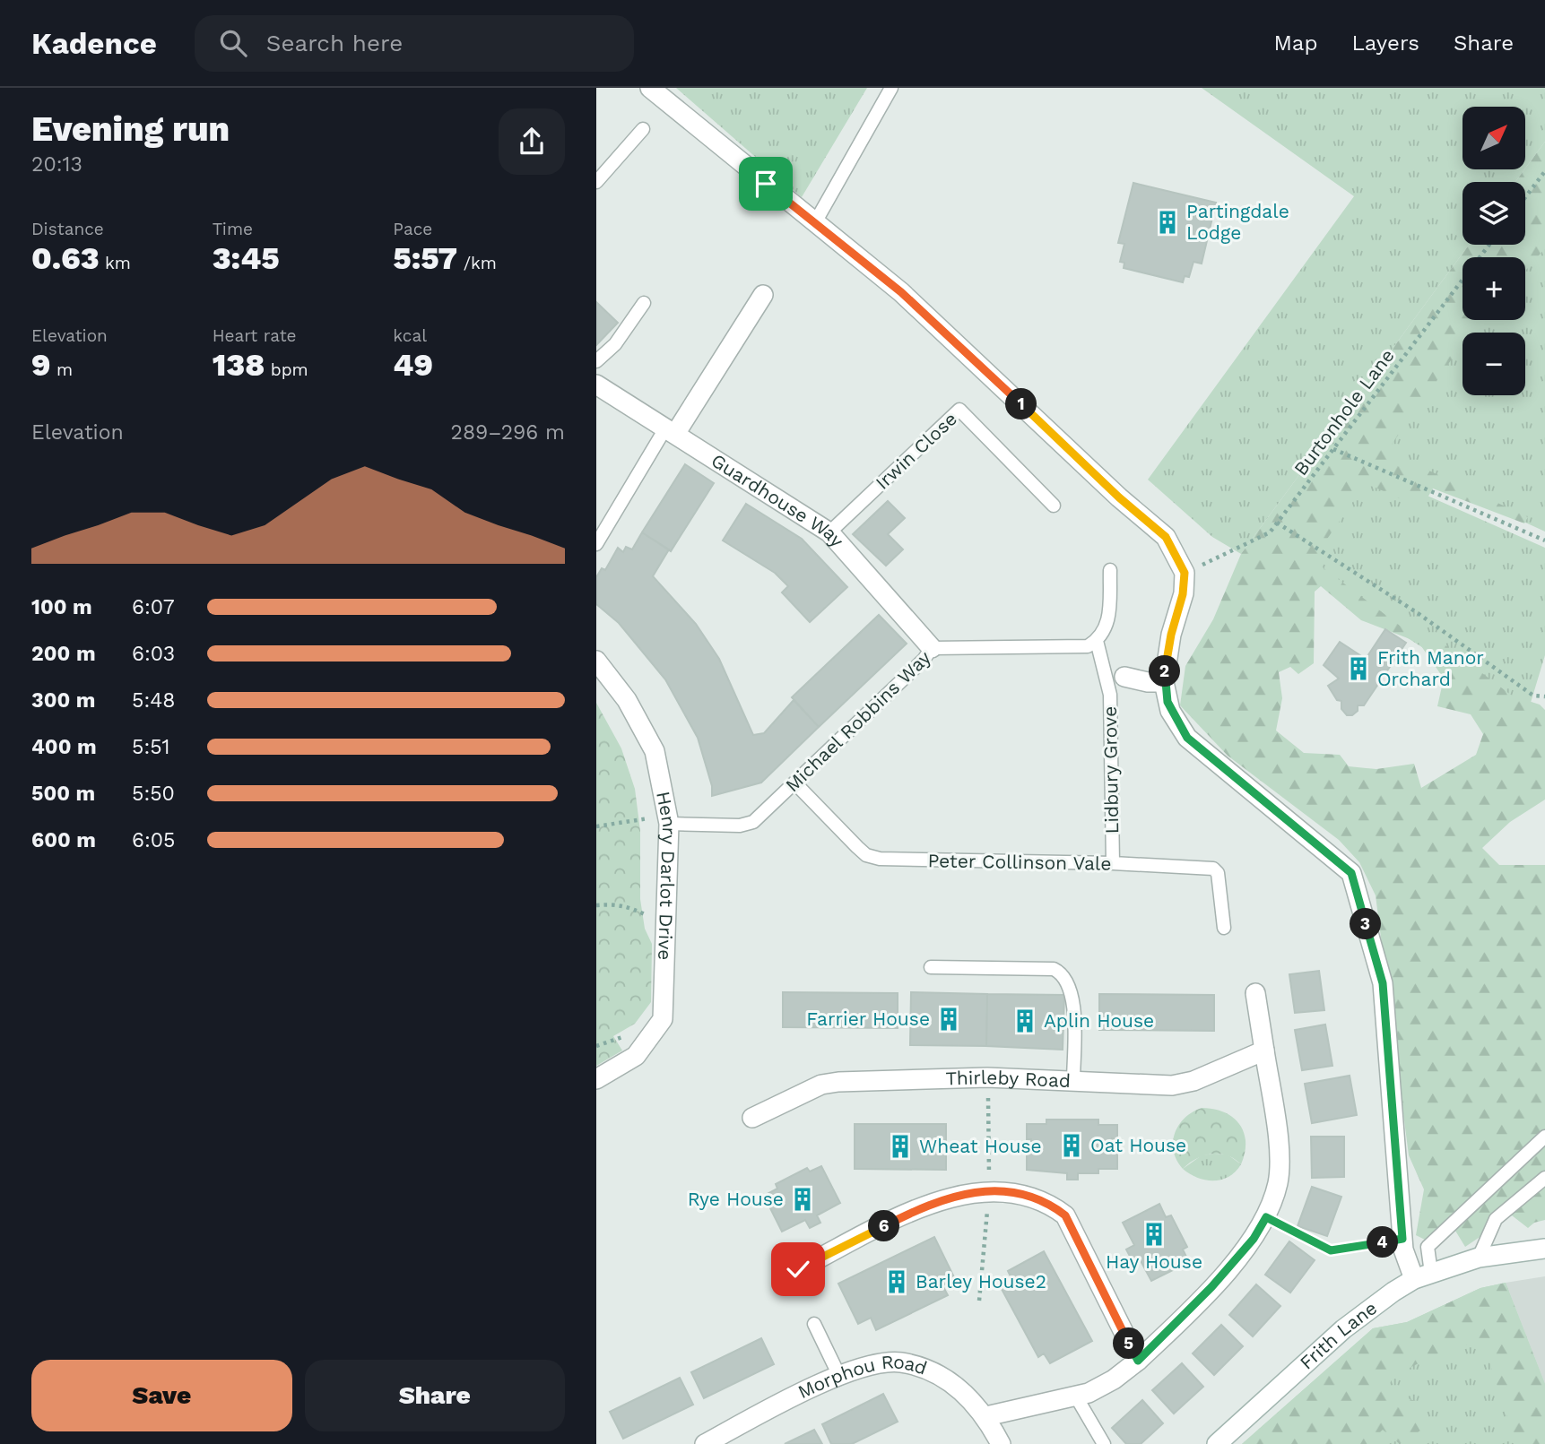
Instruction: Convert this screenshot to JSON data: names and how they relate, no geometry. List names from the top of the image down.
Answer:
{
  "streets": {
    "street": [
      "Guardhouse Way",
      "Henry Darlot Drive",
      "Thirleby Road",
      "Frith Lane",
      "Morphou Road"
    ],
    "lane": [
      "Irwin Close",
      "Michael Robbins Way",
      "Lidbury Grove",
      "Peter Collinson Vale"
    ],
    "path": ["Burtonhole Lane"]
  },
  "crossings": [
    ["Irwin Close", "Guardhouse Way"],
    ["Guardhouse Way", "Michael Robbins Way"],
    ["Michael Robbins Way", "Lidbury Grove"],
    ["Michael Robbins Way", "Peter Collinson Vale"],
    ["Michael Robbins Way", "Henry Darlot Drive"],
    ["Lidbury Grove", "Peter Collinson Vale"]
  ],
  "places": {
    "building": [
      "Partingdale Lodge",
      "Frith Manor Orchard",
      "Farrier House",
      "Aplin House",
      "Oat House",
      "Wheat House",
      "Rye House",
      "Hay House",
      "Barley House2"
    ]
  },
  "north": "top right",
  "page": {
    "header": "Kadence",
    "search": "Search here",
    "nav": ["Map", "Layers", "Share"],
    "heading": ["Evening run", "20:13"],
    "map_buttons": ["+", "−"],
    "stats": [
      ["Distance", "0.63 km"],
      ["Time", "3:45"],
      ["Pace", "5:57 /km"],
      ["Elevation", "9 m"],
      ["Heart rate", "138 bpm"],
      ["kcal", "49"]
    ],
    "pins": [
      "1",
      "2",
      "3",
      "6",
      "4",
      "5"
    ],
    "chart": ["Elevation", "289–296 m"],
    "list": [
      {
        "name": "100 m",
        "note": "6:07"
      },
      {
        "name": "200 m",
        "note": "6:03"
      },
      {
        "name": "300 m",
        "note": "5:48"
      },
      {
        "name": "400 m",
        "note": "5:51"
      },
      {
        "name": "500 m",
        "note": "5:50"
      },
      {
        "name": "600 m",
        "note": "6:05"
      }
    ],
    "buttons": ["Save", "Share"]
  }
}
